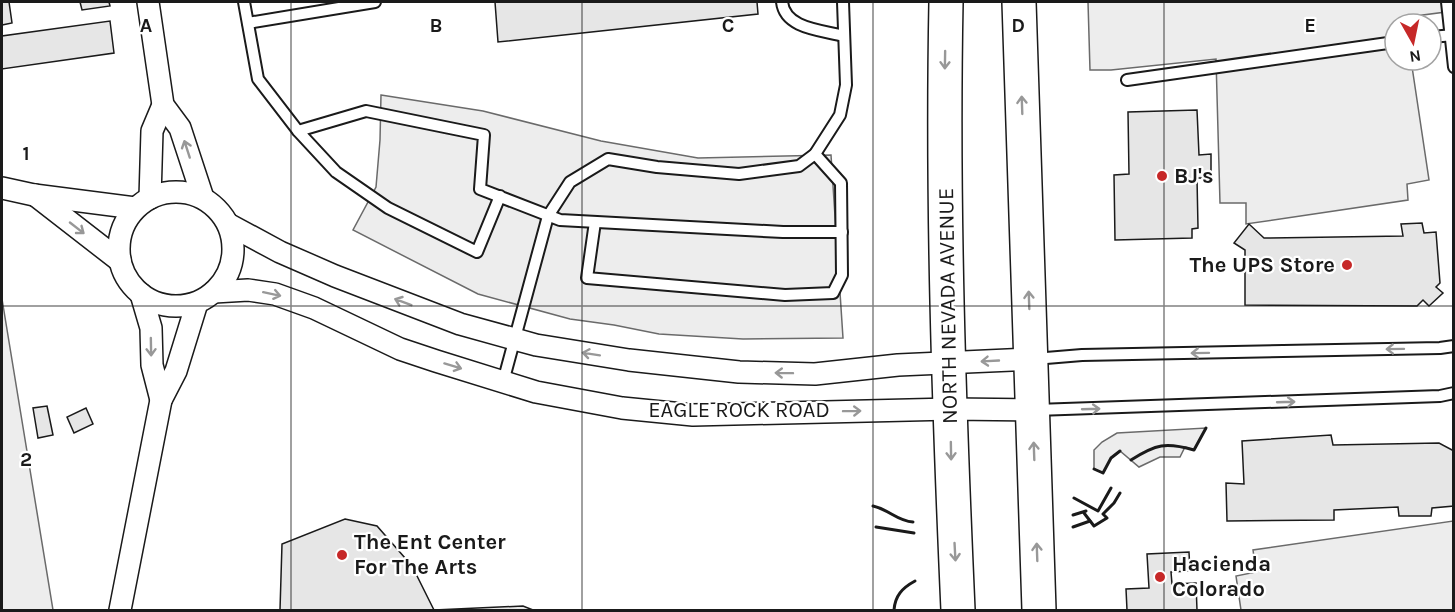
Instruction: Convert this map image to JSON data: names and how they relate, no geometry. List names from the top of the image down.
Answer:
{
  "streets": {
    "main road": ["NORTH NEVADA AVENUE"],
    "street": ["EAGLE ROCK ROAD"]
  },
  "crossings": [
    ["NORTH NEVADA AVENUE", "EAGLE ROCK ROAD"]
  ],
  "places": [
    "BJ's",
    "The UPS Store",
    "The Ent Center For The Arts",
    "Hacienda Colorado"
  ],
  "north": "bottom",
  "grid": {
    "columns": [
      "A",
      "B",
      "C",
      "D",
      "E"
    ],
    "rows": ["1", "2"]
  }
}
